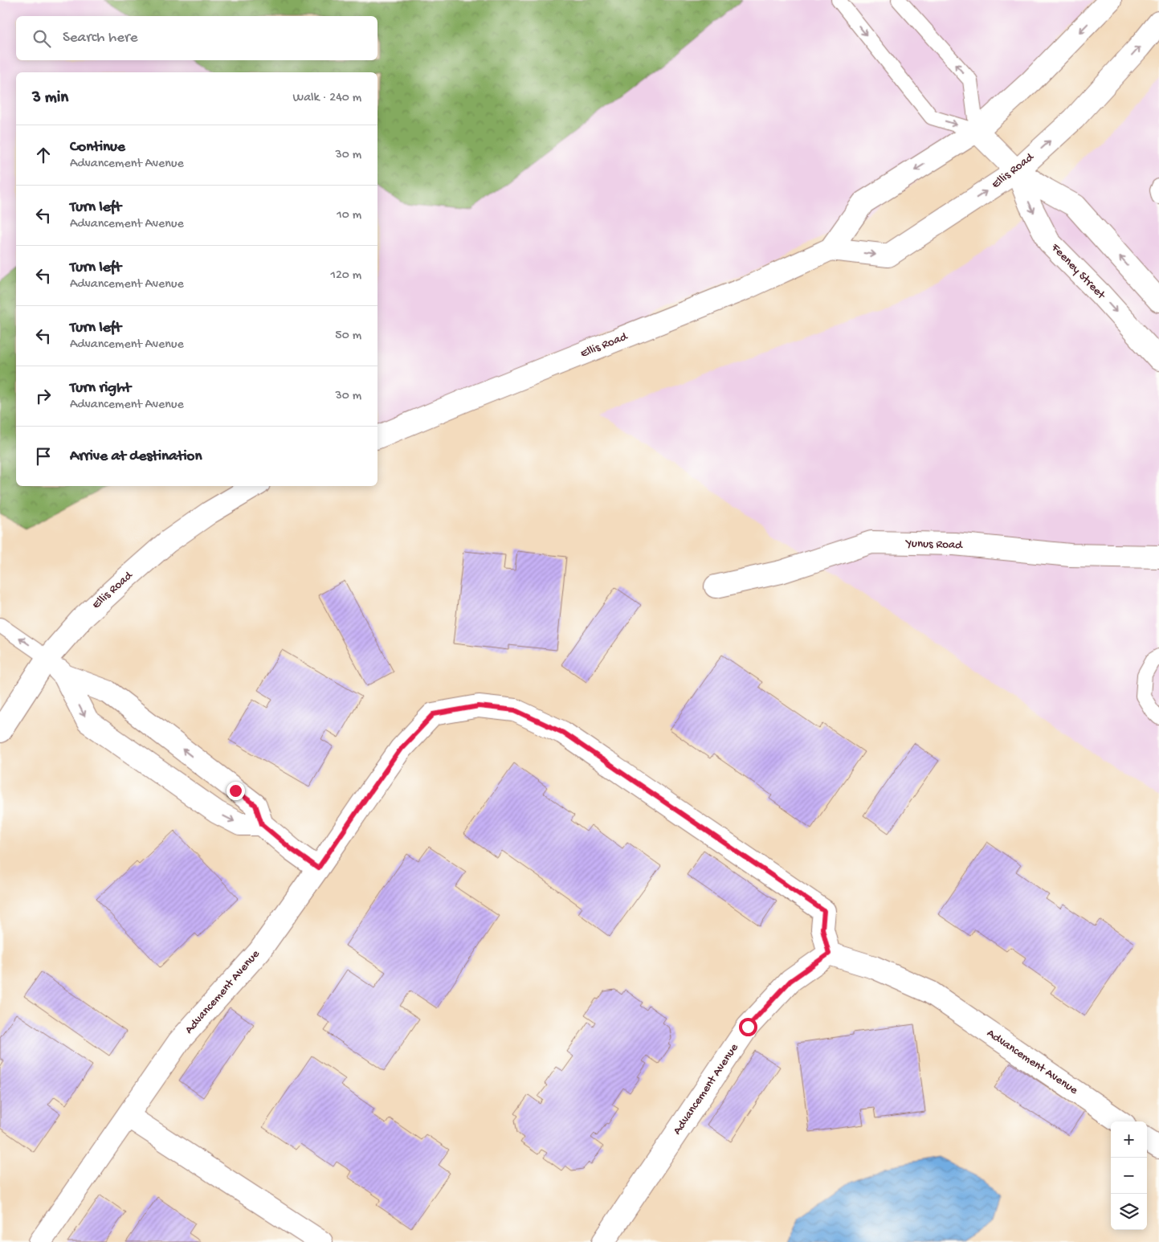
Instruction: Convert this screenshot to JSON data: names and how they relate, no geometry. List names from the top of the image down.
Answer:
{
  "streets": {
    "street": [
      "Ellis Road",
      "Feeney Street",
      "Yunus Road",
      "Advancement Avenue"
    ]
  },
  "crossings": [
    ["Ellis Road", "Feeney Street"]
  ],
  "page": {
    "search": "Search here",
    "heading": ["3 min", "Walk · 240 m"],
    "list": [
      ["Continue", "Advancement Avenue", "30 m"],
      ["Turn left", "Advancement Avenue", "10 m"],
      ["Turn left", "Advancement Avenue", "120 m"],
      ["Turn left", "Advancement Avenue", "50 m"],
      ["Turn right", "Advancement Avenue", "30 m"],
      "Arrive at destination"
    ],
    "map_buttons": ["+", "−"]
  }
}
